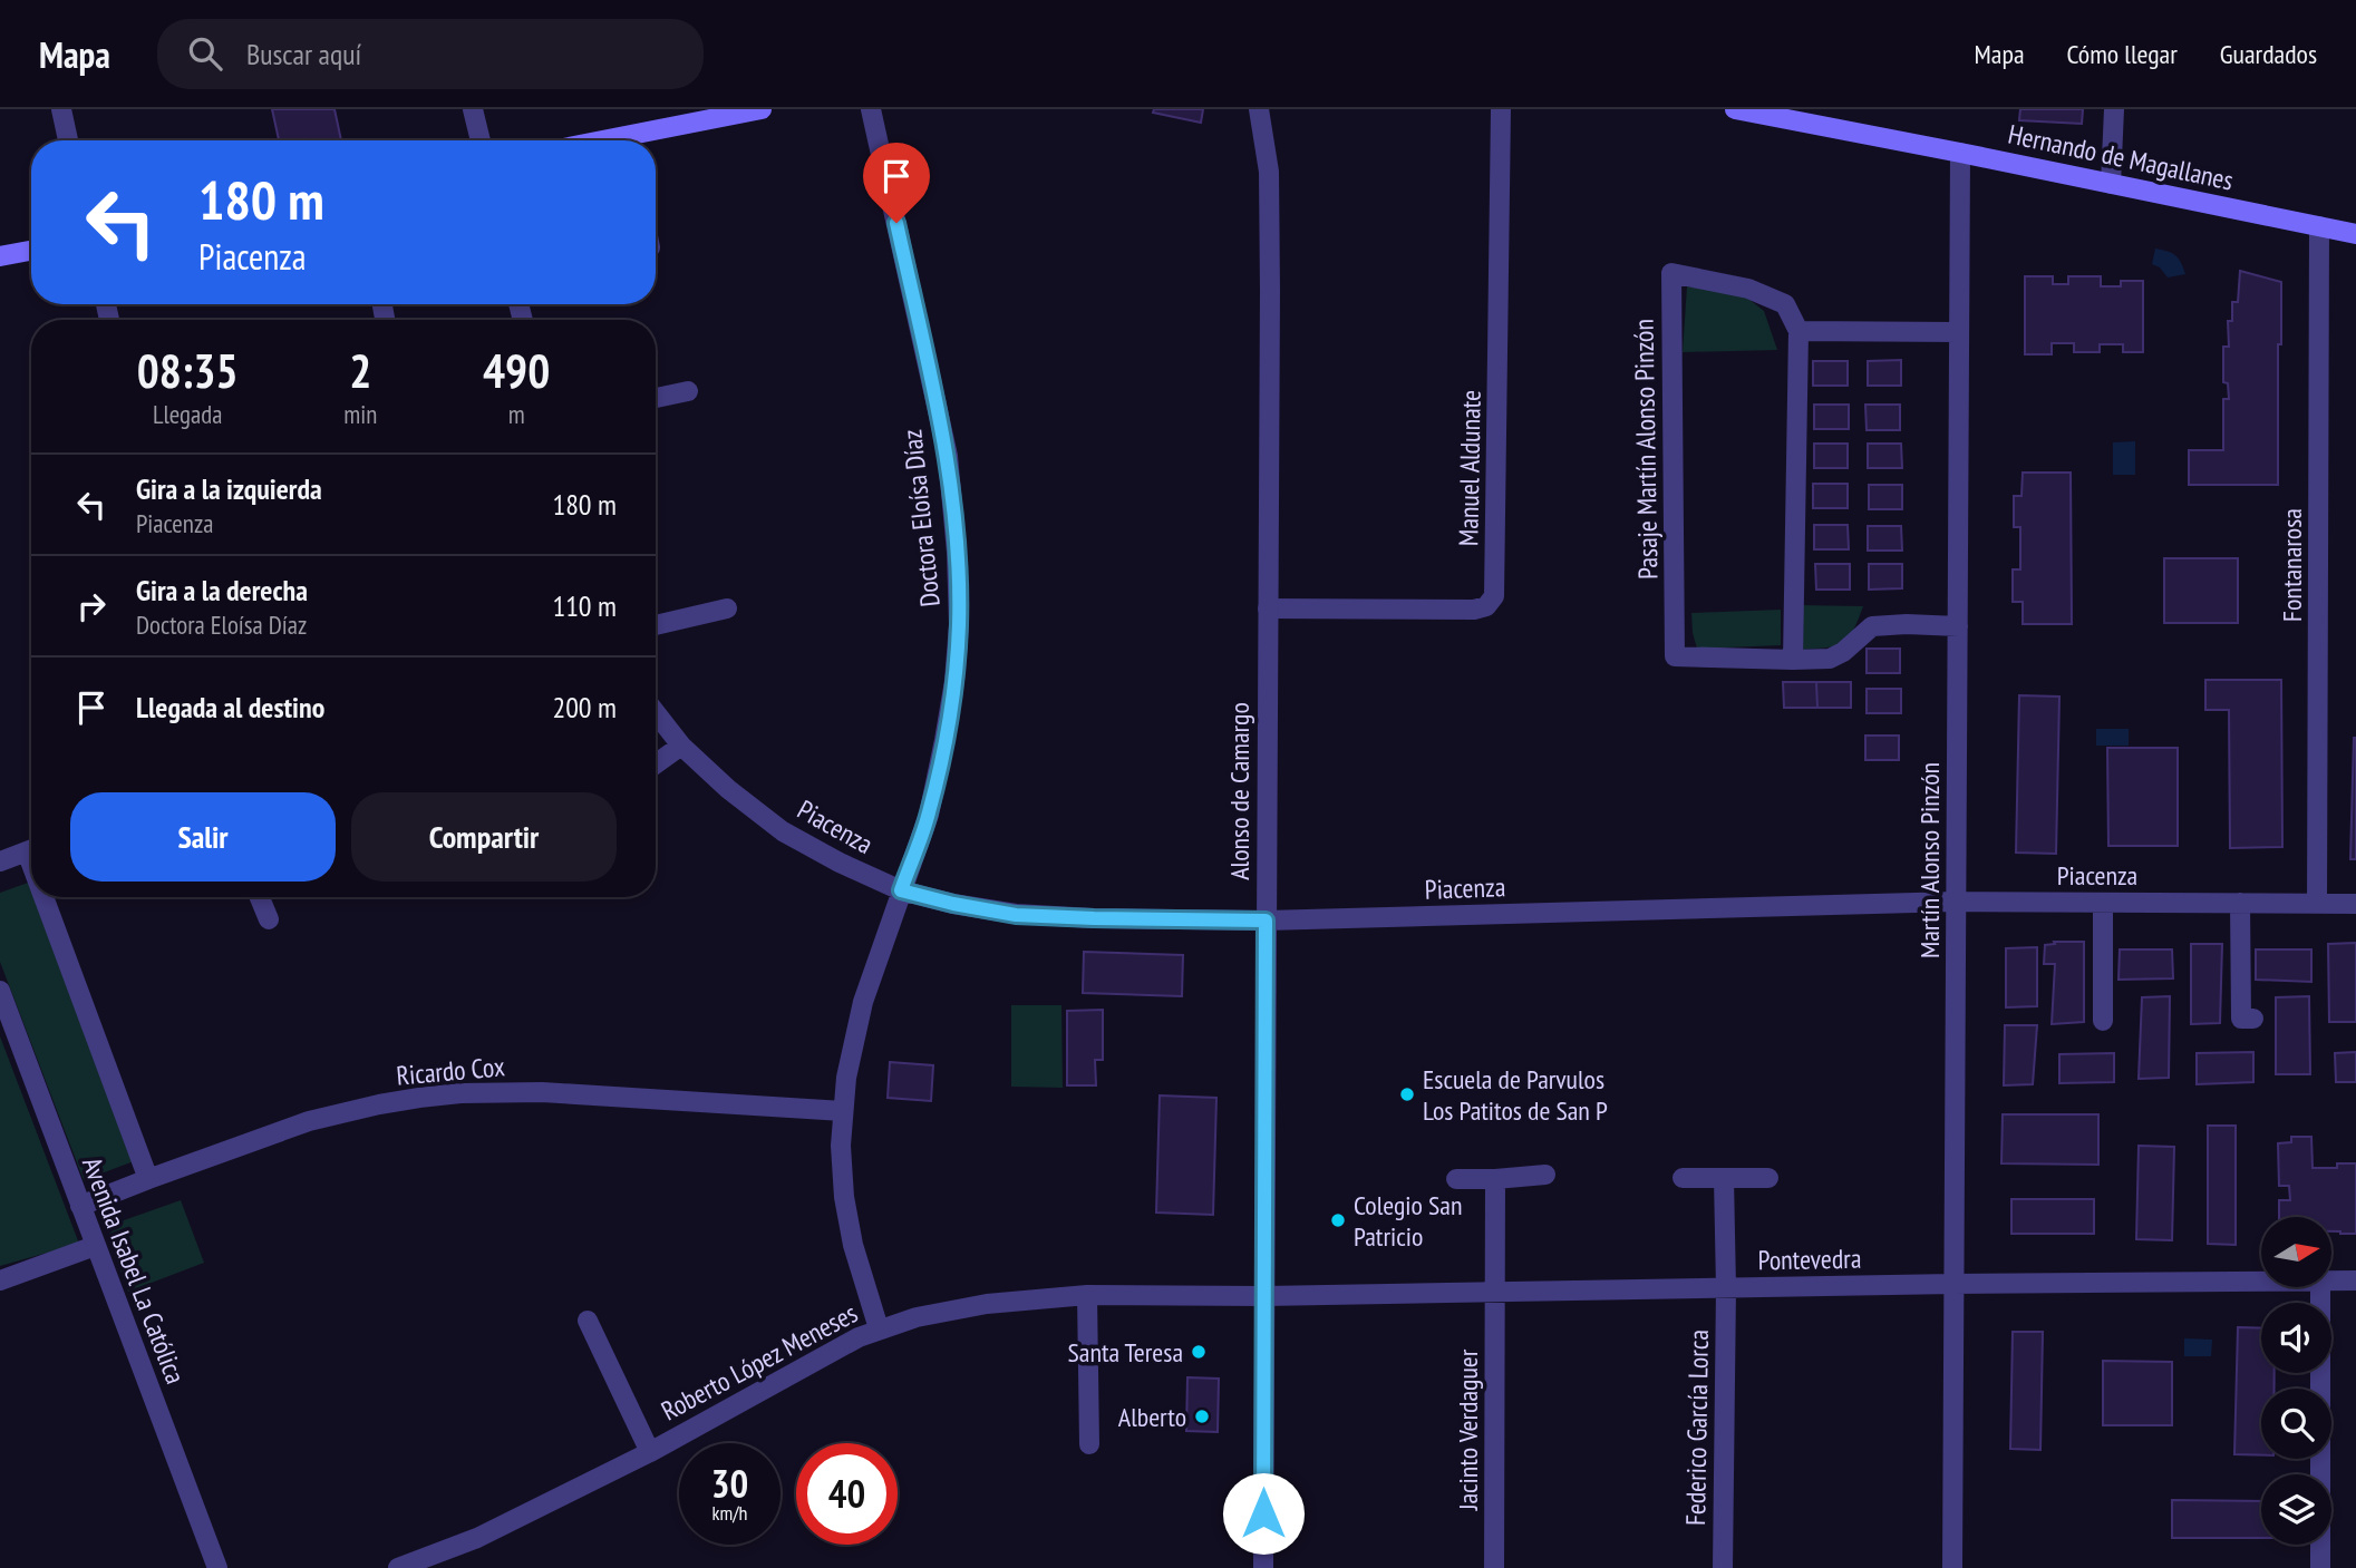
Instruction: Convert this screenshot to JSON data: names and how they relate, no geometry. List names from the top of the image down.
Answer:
{
  "streets": {
    "main road": ["Hernando de Magallanes"],
    "street": [
      "Pasaje Martín Alonso Pinzón",
      "Manuel Aldunate",
      "Doctora Eloísa Díaz",
      "Fontanarosa",
      "Alonso de Camargo",
      "Piacenza",
      "Martín Alonso Pinzón",
      "Ricardo Cox",
      "Pontevedra",
      "Avenida Isabel La Católica",
      "Roberto López Meneses",
      "Federico García Lorca",
      "Jacinto Verdaguer"
    ]
  },
  "crossings": [
    ["Hernando de Magallanes", "Fontanarosa"],
    ["Hernando de Magallanes", "Martín Alonso Pinzón"],
    ["Pasaje Martín Alonso Pinzón", "Martín Alonso Pinzón"],
    ["Manuel Aldunate", "Alonso de Camargo"],
    ["Doctora Eloísa Díaz", "Piacenza"],
    ["Doctora Eloísa Díaz", "Ricardo Cox"],
    ["Doctora Eloísa Díaz", "Roberto López Meneses"],
    ["Fontanarosa", "Piacenza"],
    ["Alonso de Camargo", "Piacenza"],
    ["Alonso de Camargo", "Pontevedra"],
    ["Alonso de Camargo", "Roberto López Meneses"],
    ["Piacenza", "Martín Alonso Pinzón"],
    ["Martín Alonso Pinzón", "Pontevedra"],
    ["Ricardo Cox", "Avenida Isabel La Católica"],
    ["Pontevedra", "Roberto López Meneses"],
    ["Pontevedra", "Federico García Lorca"],
    ["Pontevedra", "Jacinto Verdaguer"]
  ],
  "places": [
    "Escuela de Parvulos Los Patitos de San P",
    "Colegio San Patricio",
    "Santa Teresa",
    "Alberto"
  ],
  "north": "right",
  "page": {
    "header": "Mapa",
    "search": "Buscar aquí",
    "nav": ["Mapa", "Cómo llegar", "Guardados"],
    "turn": ["180 m", "Piacenza"],
    "eta": [
      "08:35",
      "Llegada",
      "2",
      "min",
      "490",
      "m"
    ],
    "list": [
      {
        "name": "Gira a la izquierda",
        "note": "Piacenza",
        "value": "180 m"
      },
      {
        "name": "Gira a la derecha",
        "note": "Doctora Eloísa Díaz",
        "value": "110 m"
      },
      {
        "name": "Llegada al destino",
        "value": "200 m"
      }
    ],
    "buttons": ["Salir", "Compartir"],
    "speed": "30 km/h",
    "limit": "40"
  }
}
